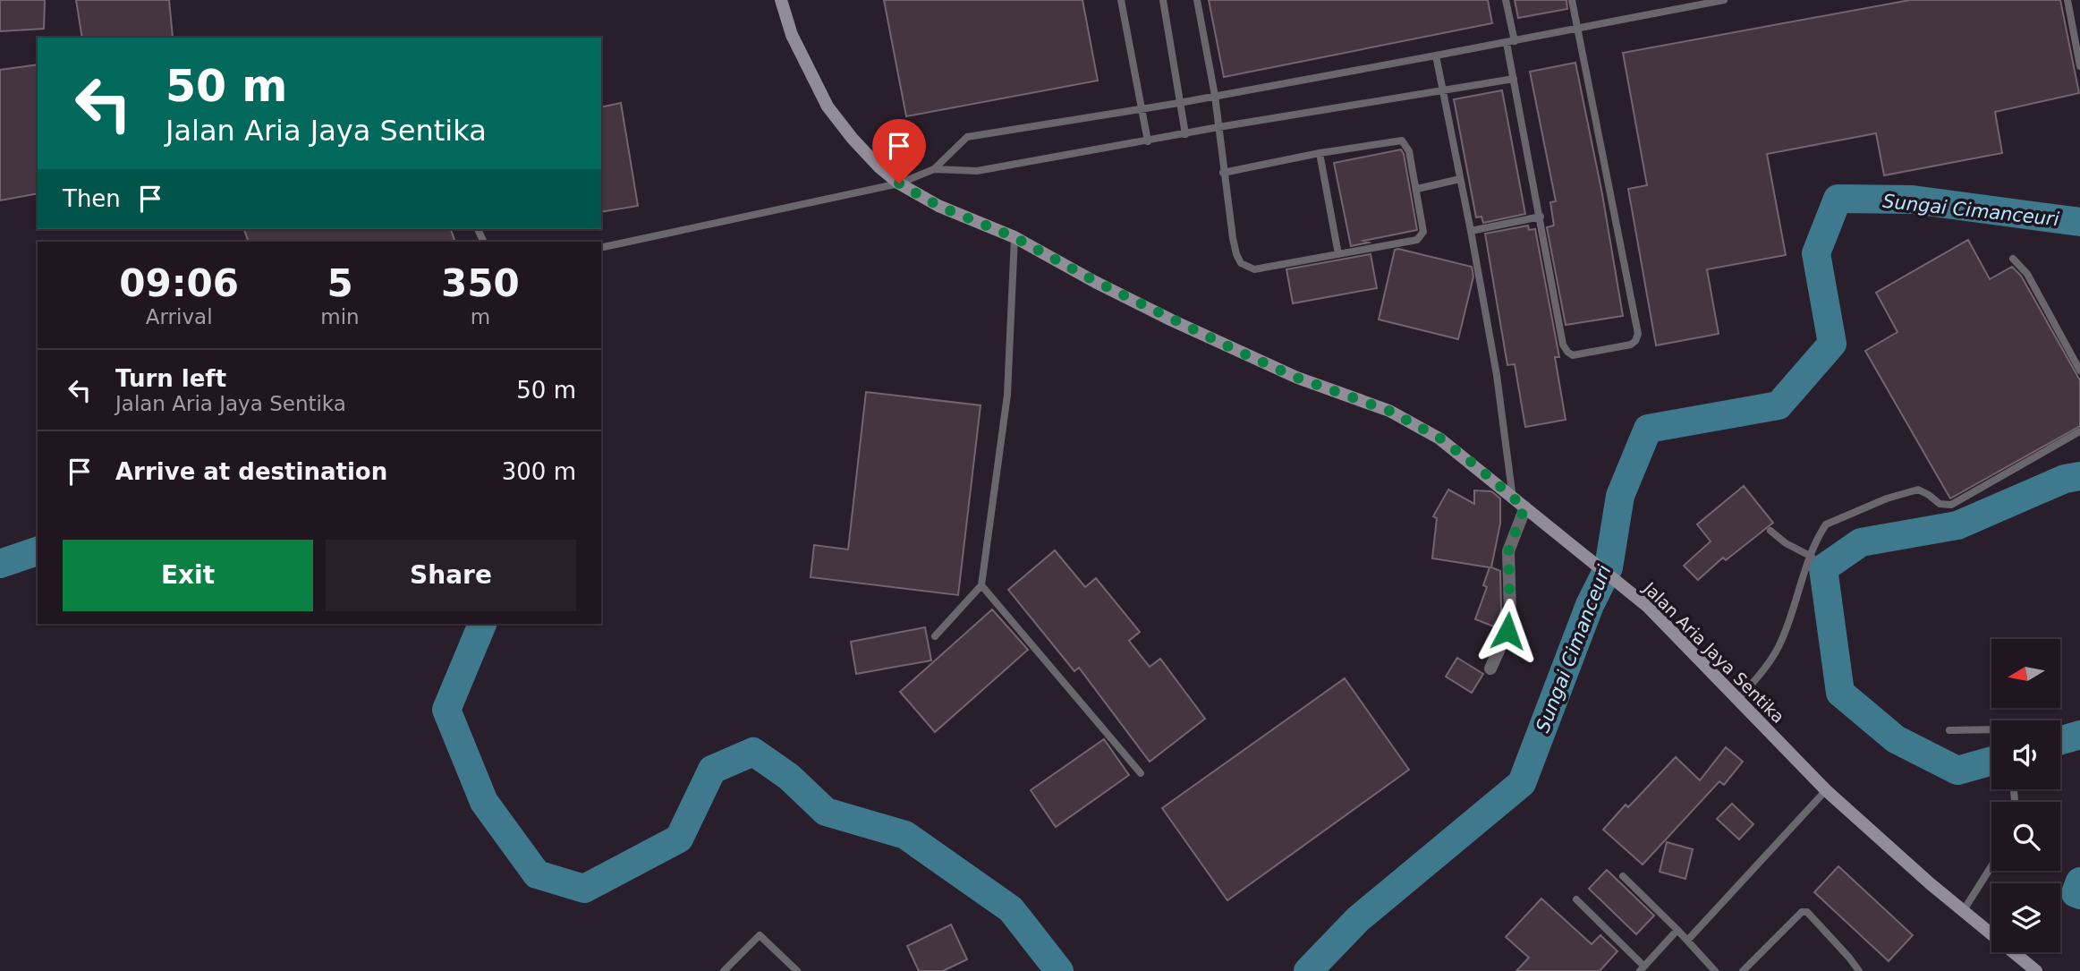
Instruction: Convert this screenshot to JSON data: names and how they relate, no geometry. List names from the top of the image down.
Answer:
{
  "streets": {
    "street": ["Jalan Aria Jaya Sentika"]
  },
  "water": ["Sungai Cimanceuri"],
  "north": "left",
  "page": {
    "turn": ["50 m", "Jalan Aria Jaya Sentika"],
    "then": "Then",
    "eta": [
      "09:06",
      "Arrival",
      "5",
      "min",
      "350",
      "m"
    ],
    "list": [
      {
        "name": "Turn left",
        "note": "Jalan Aria Jaya Sentika",
        "value": "50 m"
      },
      {
        "name": "Arrive at destination",
        "value": "300 m"
      }
    ],
    "buttons": ["Exit", "Share"]
  }
}
